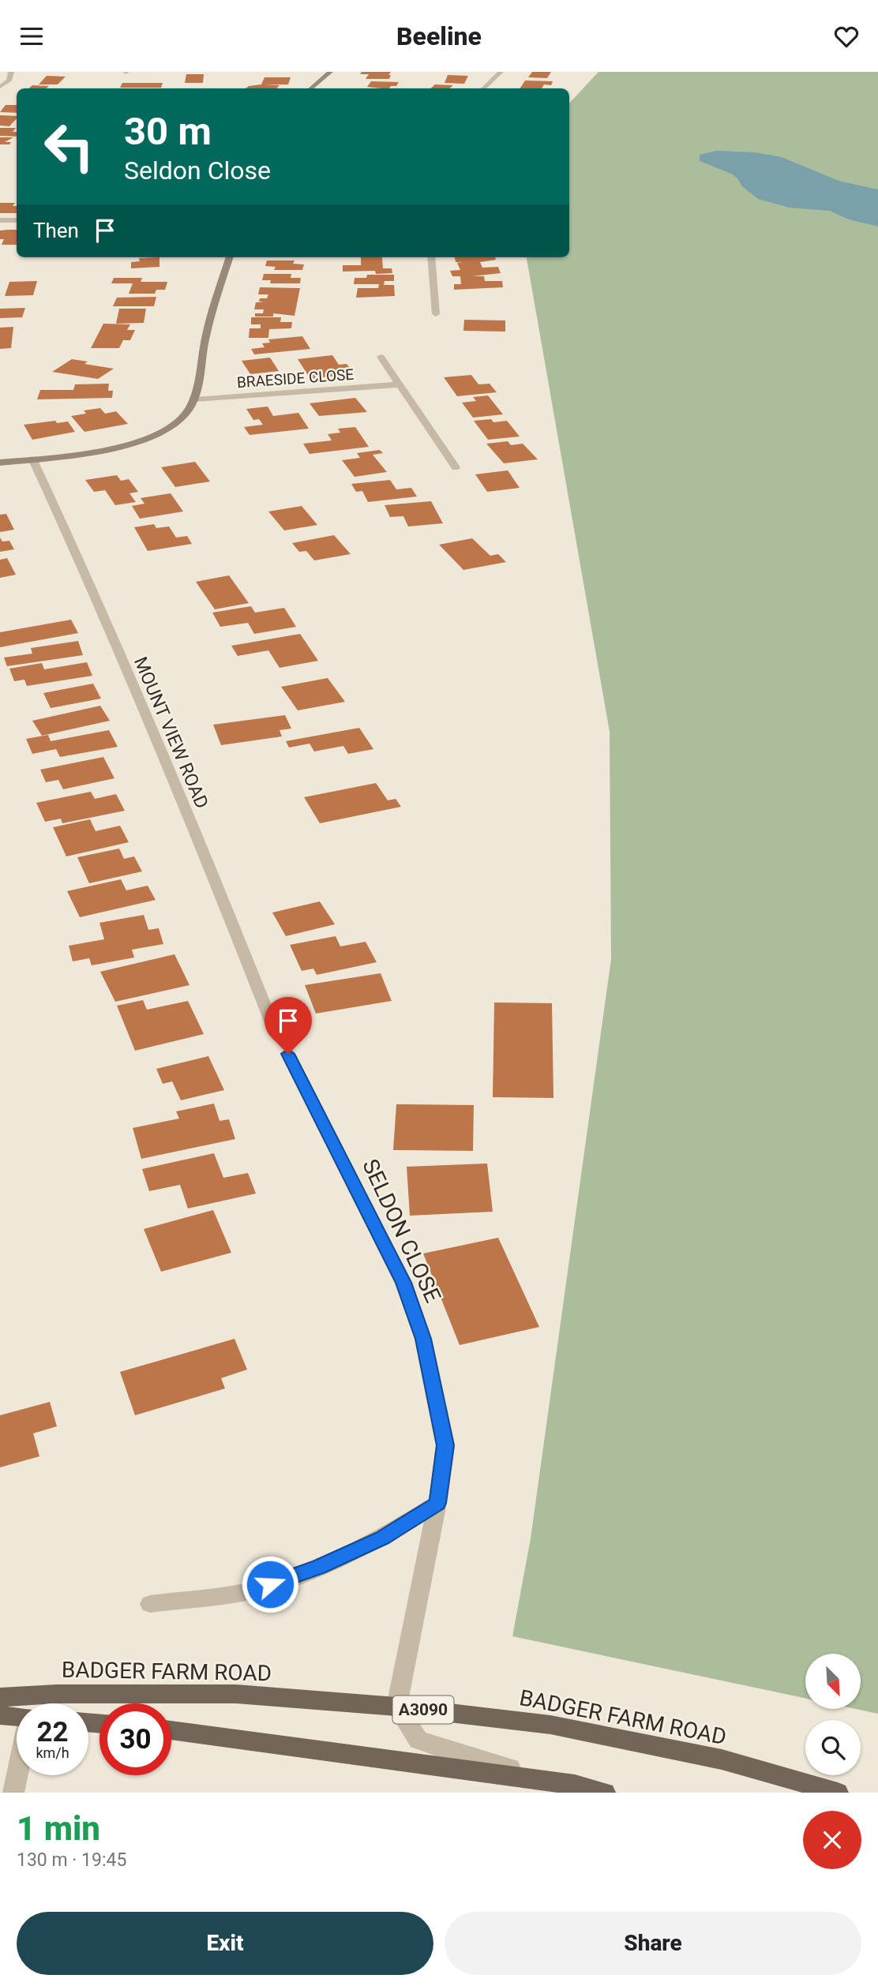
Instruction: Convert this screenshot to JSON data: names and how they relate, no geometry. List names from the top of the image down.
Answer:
{
  "streets": {
    "main road": ["BADGER FARM ROAD", "A3090"],
    "street": ["BRAESIDE CLOSE", "MOUNT VIEW ROAD", "SELDON CLOSE"]
  },
  "crossings": [
    ["SELDON CLOSE", "BADGER FARM ROAD"]
  ],
  "north": "bottom right",
  "page": {
    "header": "Beeline",
    "turn": ["30 m", "Seldon Close"],
    "then": "Then",
    "speed": "22 km/h",
    "limit": "30",
    "heading": ["1 min", "130 m · 19:45"],
    "buttons": ["Exit", "Share"]
  }
}
